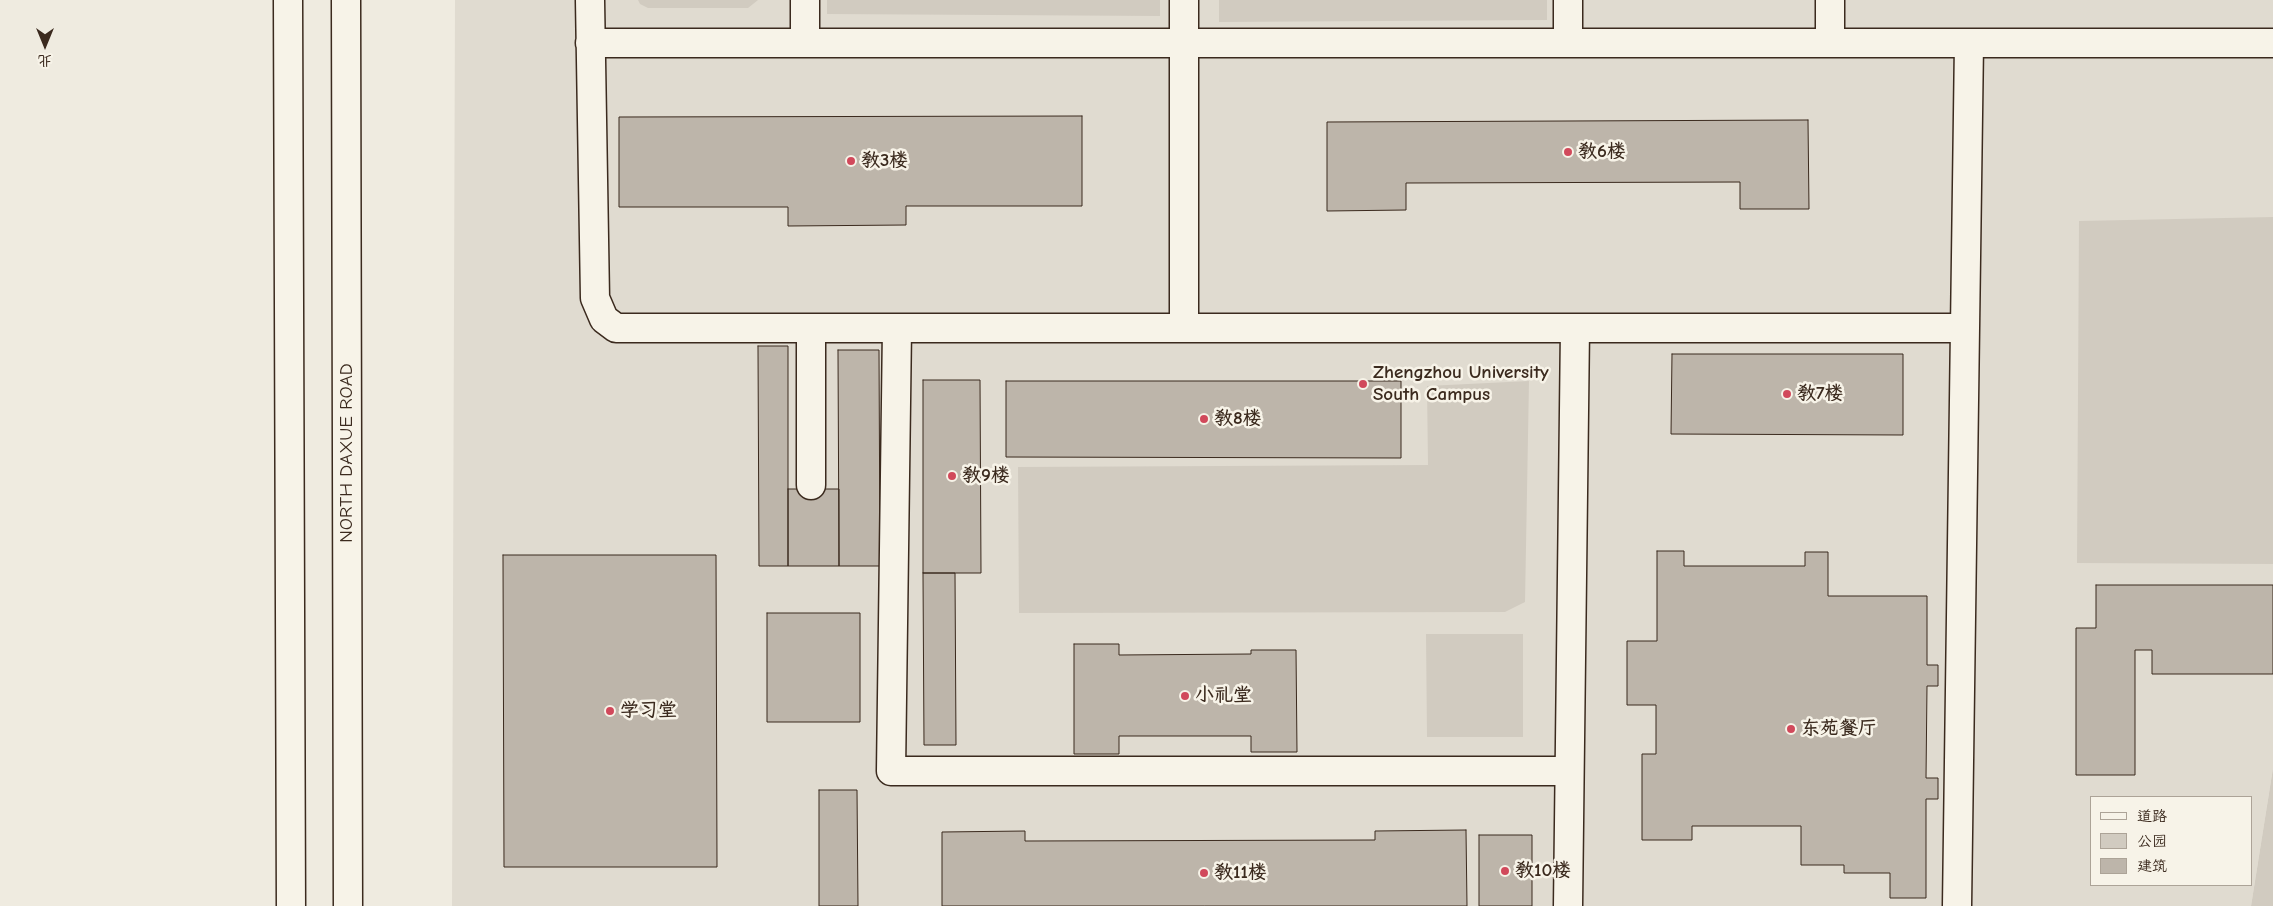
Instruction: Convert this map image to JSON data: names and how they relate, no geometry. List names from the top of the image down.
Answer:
{
  "streets": {
    "main road": ["NORTH DAXUE ROAD"]
  },
  "places": [
    "教6楼",
    "教3楼",
    "Zhengzhou University South Campus",
    "教7楼",
    "教8楼",
    "教9楼",
    "小礼堂",
    "学习堂",
    "东苑餐厅",
    "教10楼",
    "教11楼"
  ],
  "legend": ["道路", "公园", "建筑"],
  "north": "bottom"
}
